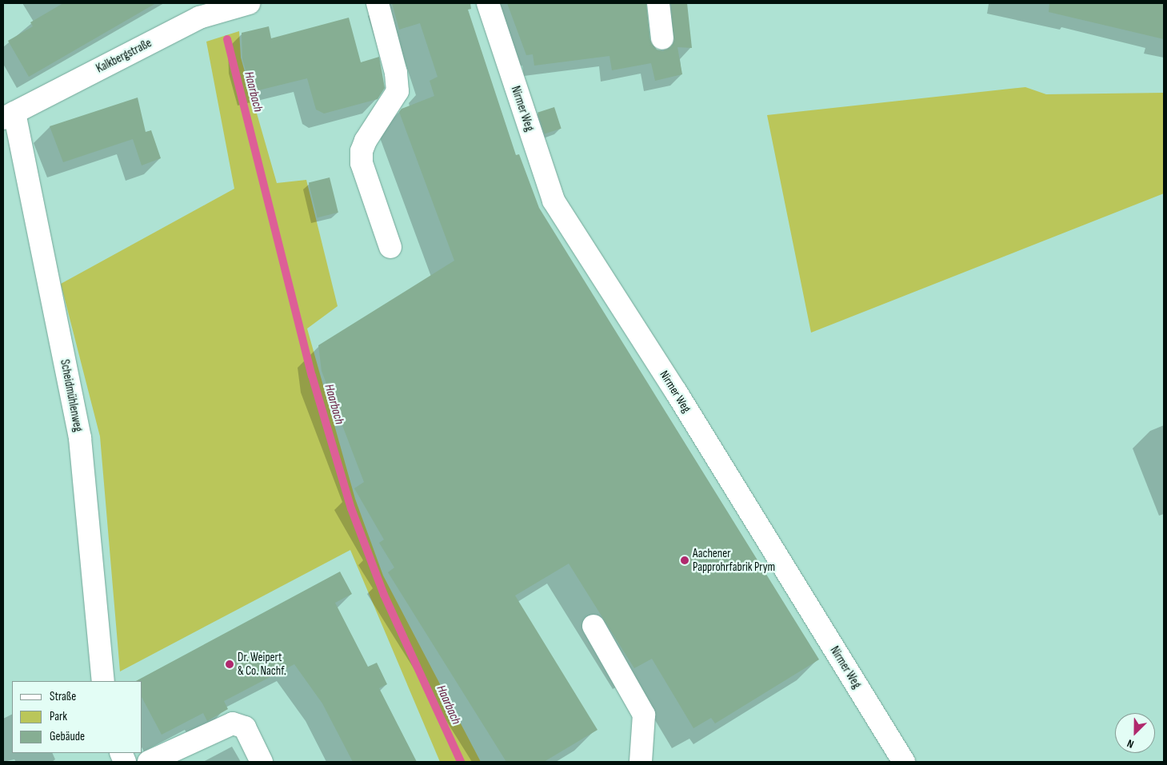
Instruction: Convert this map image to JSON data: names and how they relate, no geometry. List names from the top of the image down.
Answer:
{
  "streets": {
    "street": ["Kalkbergstraße", "Nirmer Weg", "Scheidmühlenweg"]
  },
  "crossings": [
    ["Kalkbergstraße", "Scheidmühlenweg"]
  ],
  "water": ["Haarbach"],
  "places": ["Aachener Papprohrfabrik Prym", "Dr. Weipert & Co. Nachf."],
  "legend": ["Straße", "Park", "Gebäude"],
  "north": "bottom left"
}
